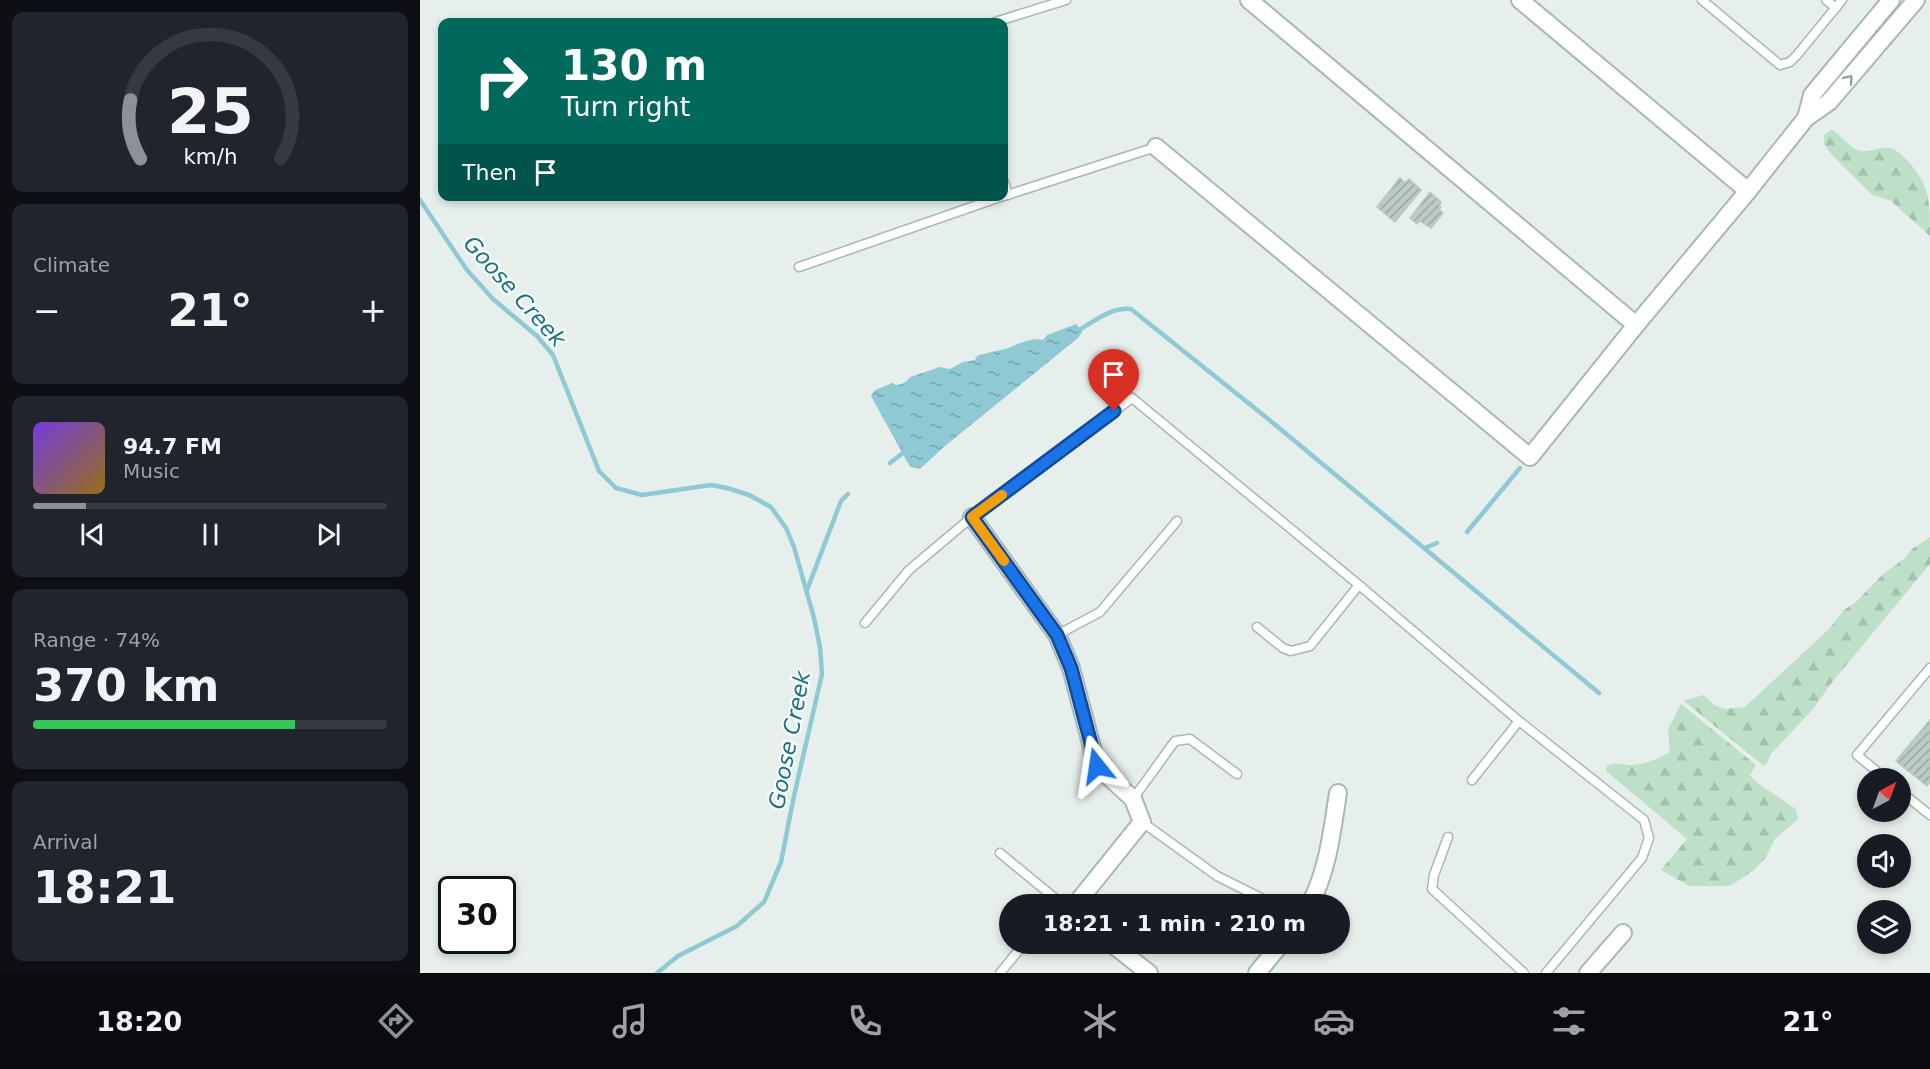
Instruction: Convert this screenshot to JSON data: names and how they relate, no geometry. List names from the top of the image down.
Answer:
{
  "water": ["Goose Creek"],
  "north": "top right",
  "page": {
    "turn": ["130 m", "Turn right"],
    "then": "Then",
    "tile": [
      "Climate",
      ["Range · 74%", "370 km"],
      ["Arrival", "18:21"]
    ],
    "heat": ["−", "21°", "+"],
    "song": ["94.7 FM", "Music"],
    "limit": "30",
    "trip": "18:21 · 1 min · 210 m",
    "tabs": ["18:20", "21°"],
    "gauge": ["25", "km/h"]
  }
}
